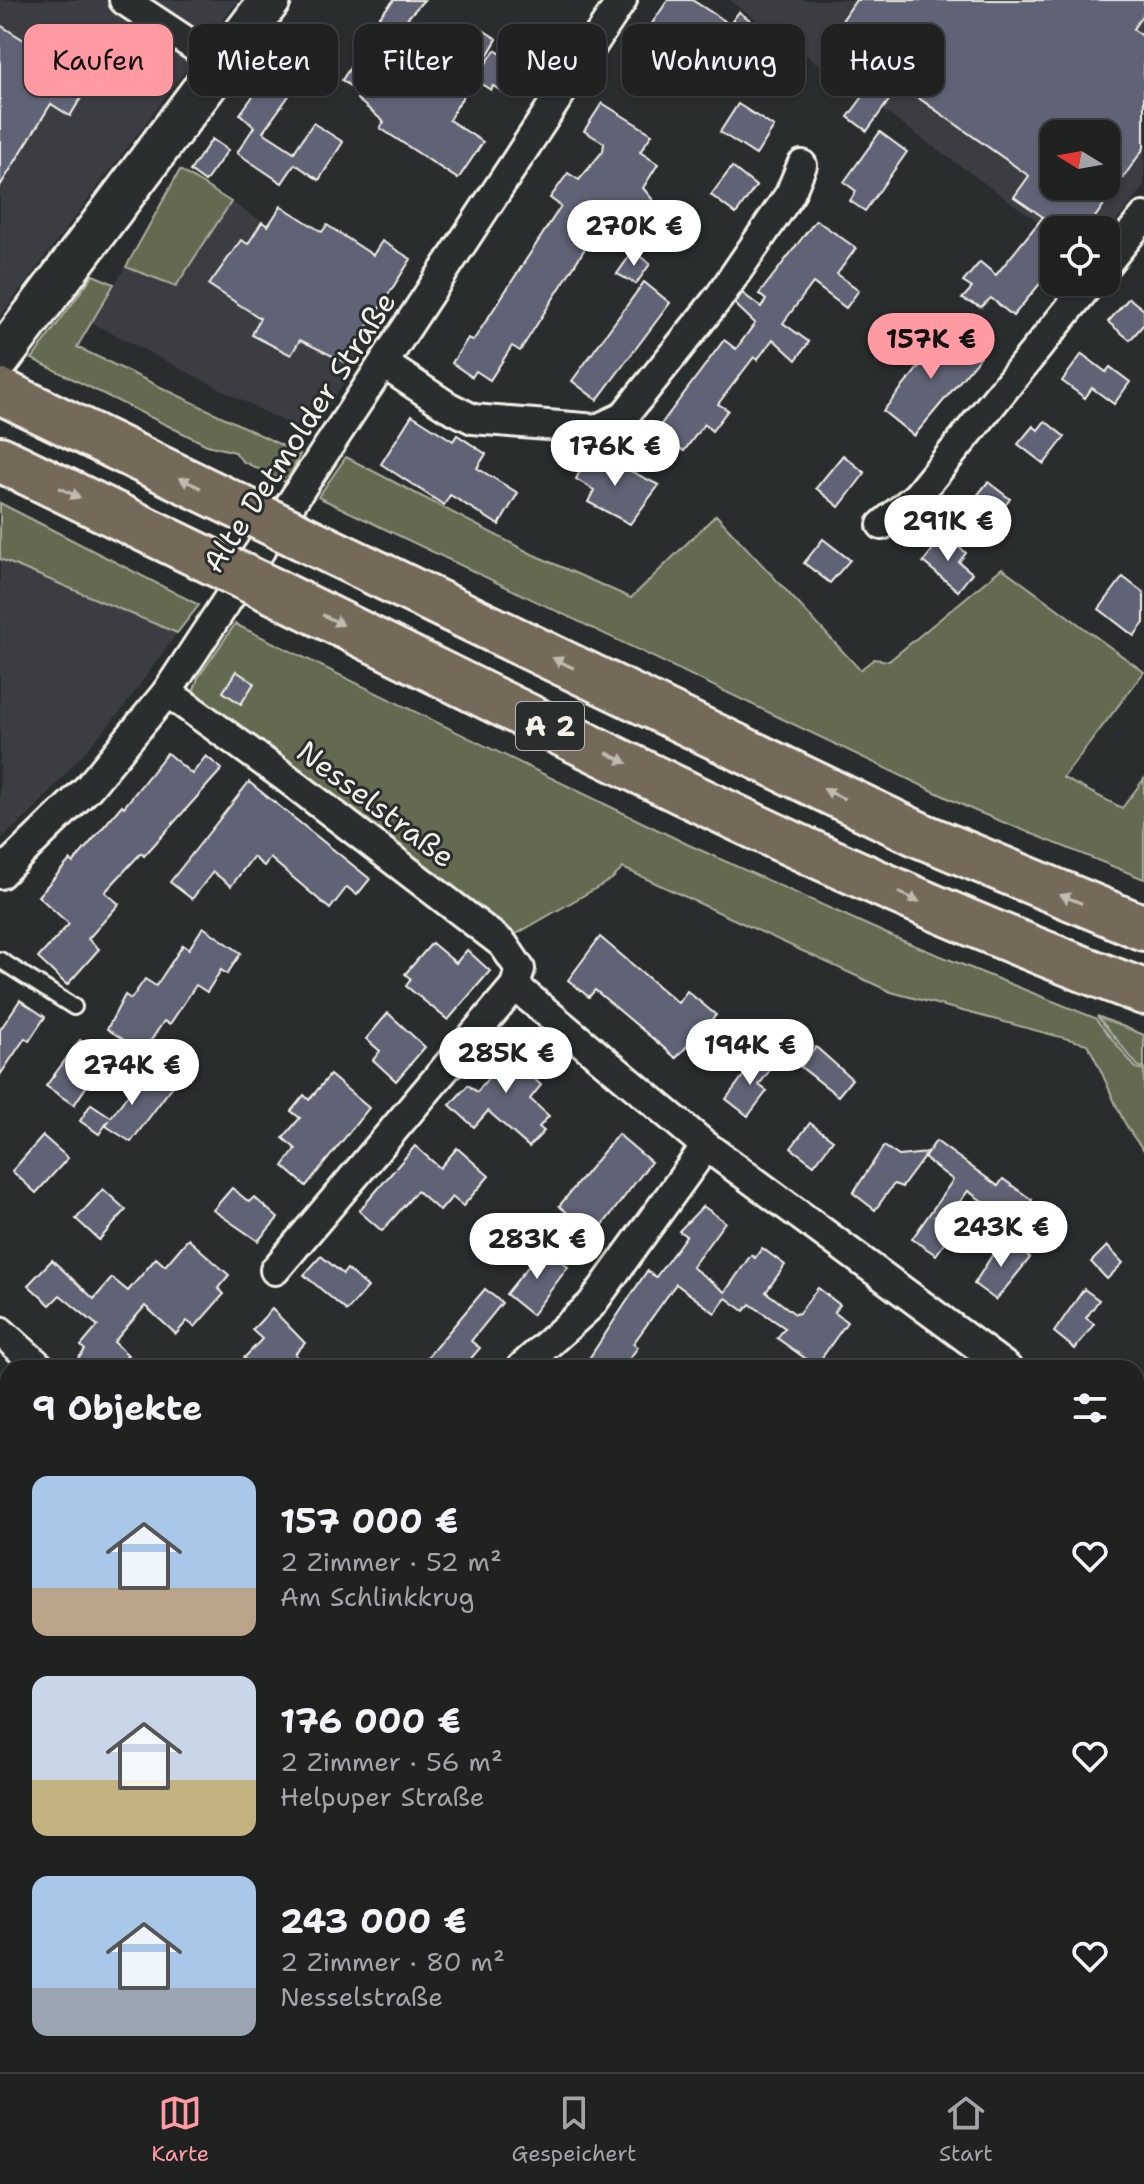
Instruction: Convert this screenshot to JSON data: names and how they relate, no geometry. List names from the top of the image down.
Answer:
{
  "streets": {
    "highway": ["A 2"],
    "street": ["Alte Detmolder Straße", "Nesselstraße"]
  },
  "crossings": [
    ["Alte Detmolder Straße", "Nesselstraße"]
  ],
  "north": "left",
  "page": {
    "chip": [
      "Kaufen",
      "Mieten",
      "Filter",
      "Neu",
      "Wohnung",
      "Haus"
    ],
    "price": [
      "270K €",
      "157K €",
      "176K €",
      "291K €",
      "194K €",
      "285K €",
      "274K €",
      "243K €",
      "283K €"
    ],
    "heading": "9 Objekte",
    "list": [
      {
        "name": "157 000 €",
        "note": "2 Zimmer · 52 m² · Am Schlinkkrug"
      },
      {
        "name": "176 000 €",
        "note": "2 Zimmer · 56 m² · Helpuper Straße"
      },
      {
        "name": "243 000 €",
        "note": "2 Zimmer · 80 m² · Nesselstraße"
      }
    ],
    "tabs": ["Karte", "Gespeichert", "Start"]
  }
}
